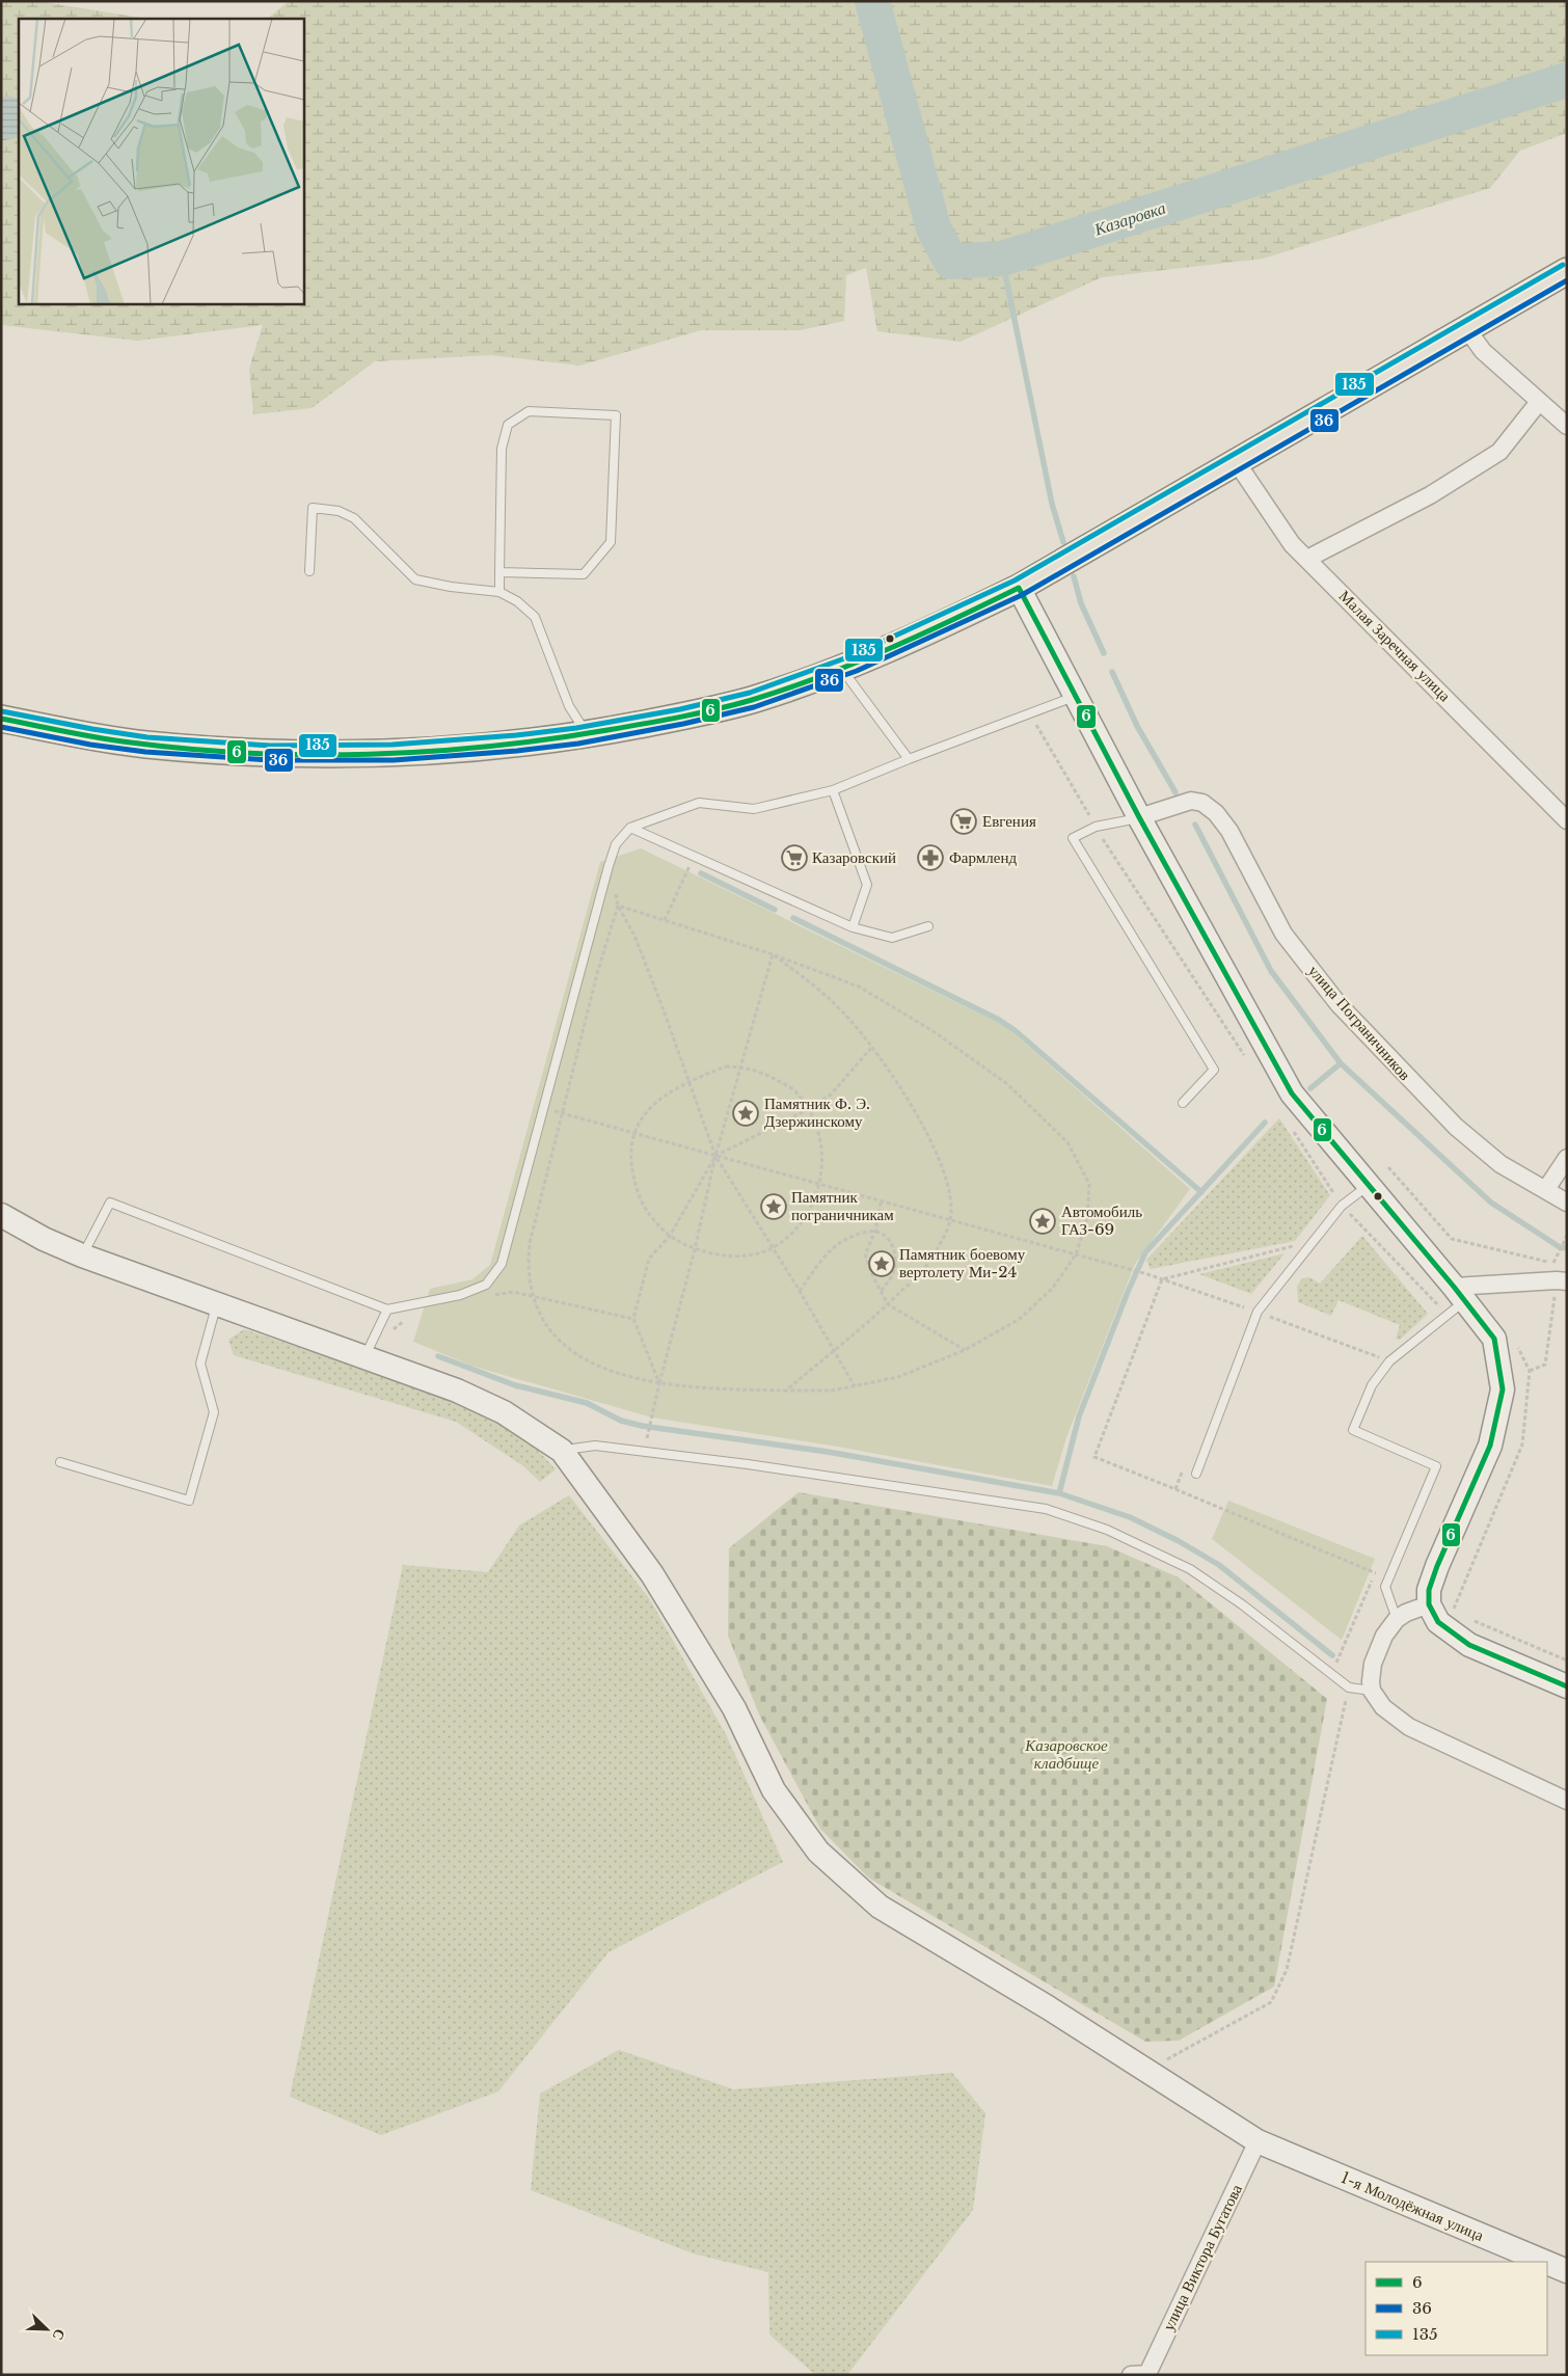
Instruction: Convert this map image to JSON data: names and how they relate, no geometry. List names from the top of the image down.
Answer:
{
  "streets": {
    "street": [
      "Малая Заречная улица",
      "улица Пограничников",
      "1-я Молодёжная улица",
      "улица Виктора Бугатова"
    ]
  },
  "crossings": [
    ["1-я Молодёжная улица", "улица Виктора Бугатова"]
  ],
  "water": ["Казаровка"],
  "parks": ["Казаровское кладбище"],
  "places": {
    "supermarket": ["Евгения", "Казаровский"],
    "pharmacy": ["Фармленд"],
    "place": [
      "Памятник Ф. Э. Дзержинскому",
      "Памятник пограничникам",
      "Автомобиль ГАЗ-69",
      "Памятник боевому вертолету Ми-24"
    ]
  },
  "lines": ["transit line 135", "transit line 36", "transit line 6"],
  "legend": ["6", "36", "135"],
  "north": "bottom right"
}
